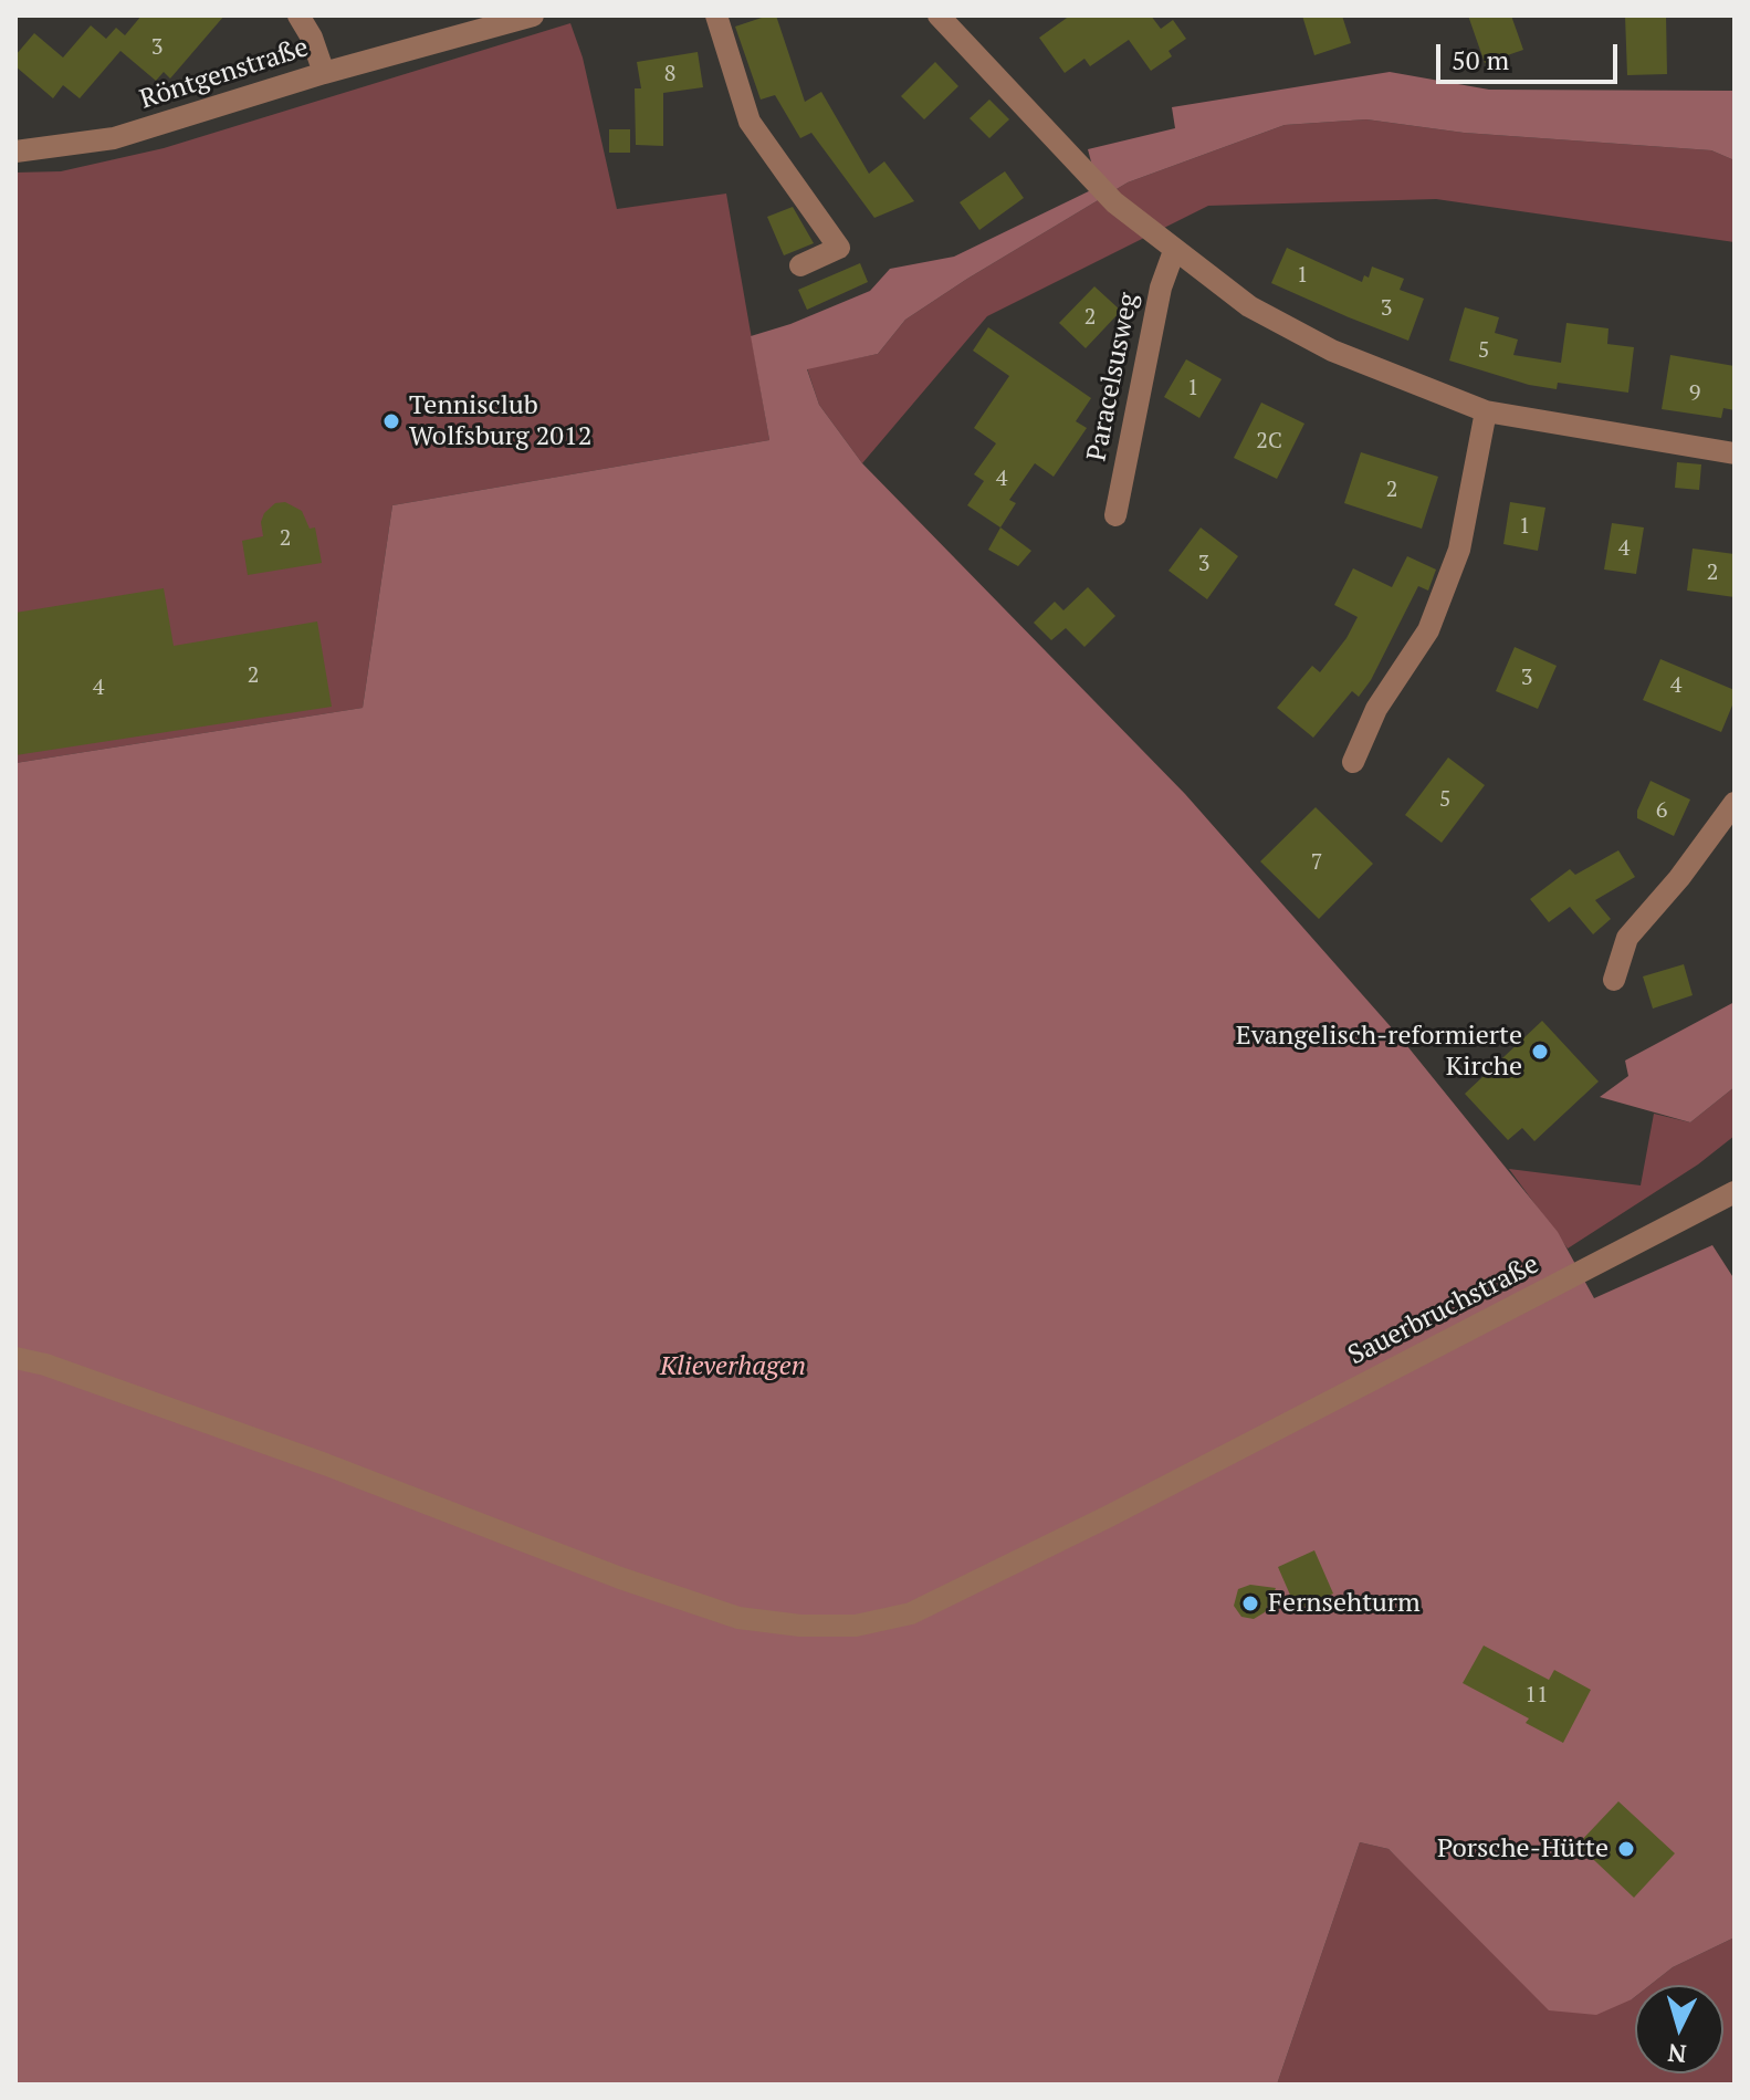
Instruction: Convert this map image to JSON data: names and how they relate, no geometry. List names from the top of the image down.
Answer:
{
  "streets": {
    "street": ["Röntgenstraße", "Paracelsusweg", "Sauerbruchstraße"]
  },
  "parks": ["Klieverhagen"],
  "places": [
    "Tennisclub Wolfsburg 2012",
    "Evangelisch-reformierte Kirche",
    "Fernsehturm",
    "Porsche-Hütte"
  ],
  "house_numbers": [
    "3",
    "8",
    "1",
    "3",
    "2",
    "5",
    "1",
    "9",
    "2C",
    "4",
    "2",
    "1",
    "2",
    "4",
    "3",
    "2",
    "2",
    "3",
    "4",
    "4",
    "5",
    "6",
    "7",
    "11"
  ],
  "scale_bar": "50 m",
  "north": "bottom"
}
